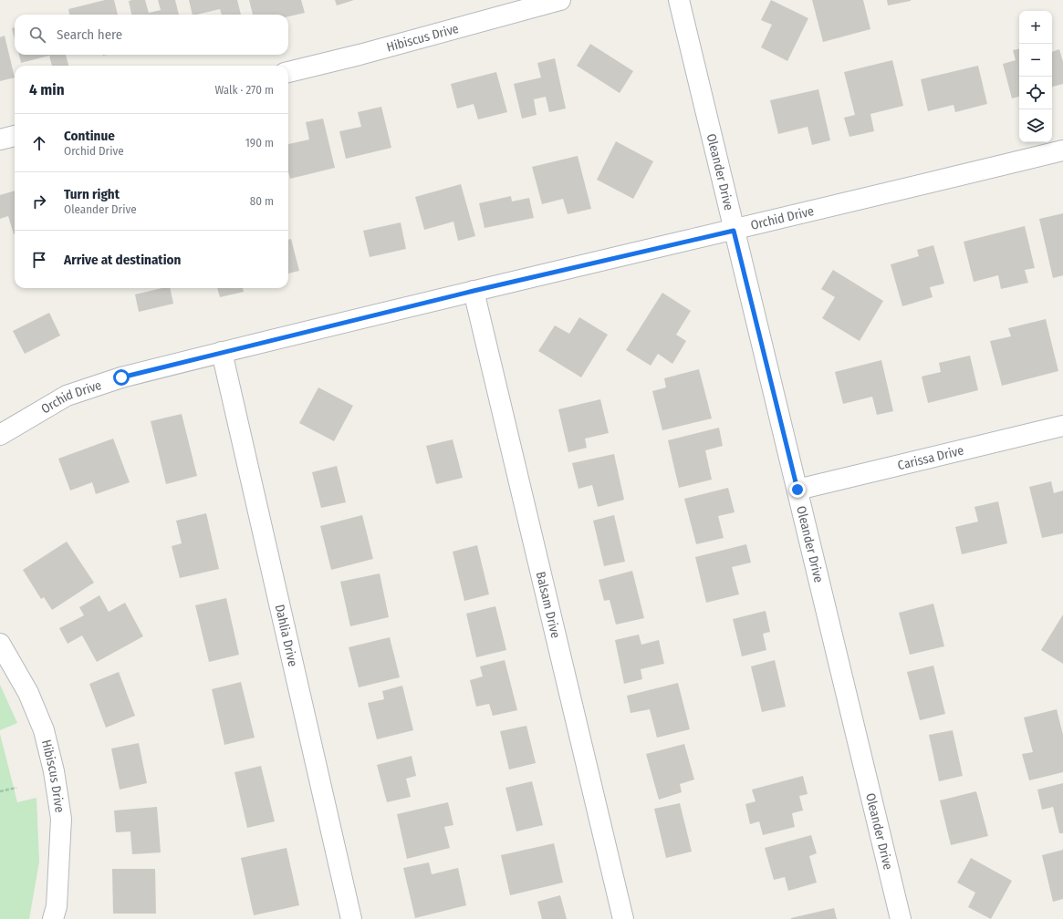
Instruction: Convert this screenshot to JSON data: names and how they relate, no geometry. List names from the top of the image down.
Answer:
{
  "streets": {
    "street": [
      "Hibiscus Drive",
      "Oleander Drive",
      "Orchid Drive",
      "Carissa Drive",
      "Balsam Drive",
      "Dahlia Drive"
    ]
  },
  "crossings": [
    ["Oleander Drive", "Orchid Drive"],
    ["Oleander Drive", "Carissa Drive"],
    ["Orchid Drive", "Balsam Drive"],
    ["Orchid Drive", "Dahlia Drive"]
  ],
  "page": {
    "map_buttons": ["+", "−"],
    "search": "Search here",
    "heading": ["4 min", "Walk · 270 m"],
    "list": [
      ["Continue", "Orchid Drive", "190 m"],
      ["Turn right", "Oleander Drive", "80 m"],
      "Arrive at destination"
    ]
  }
}
